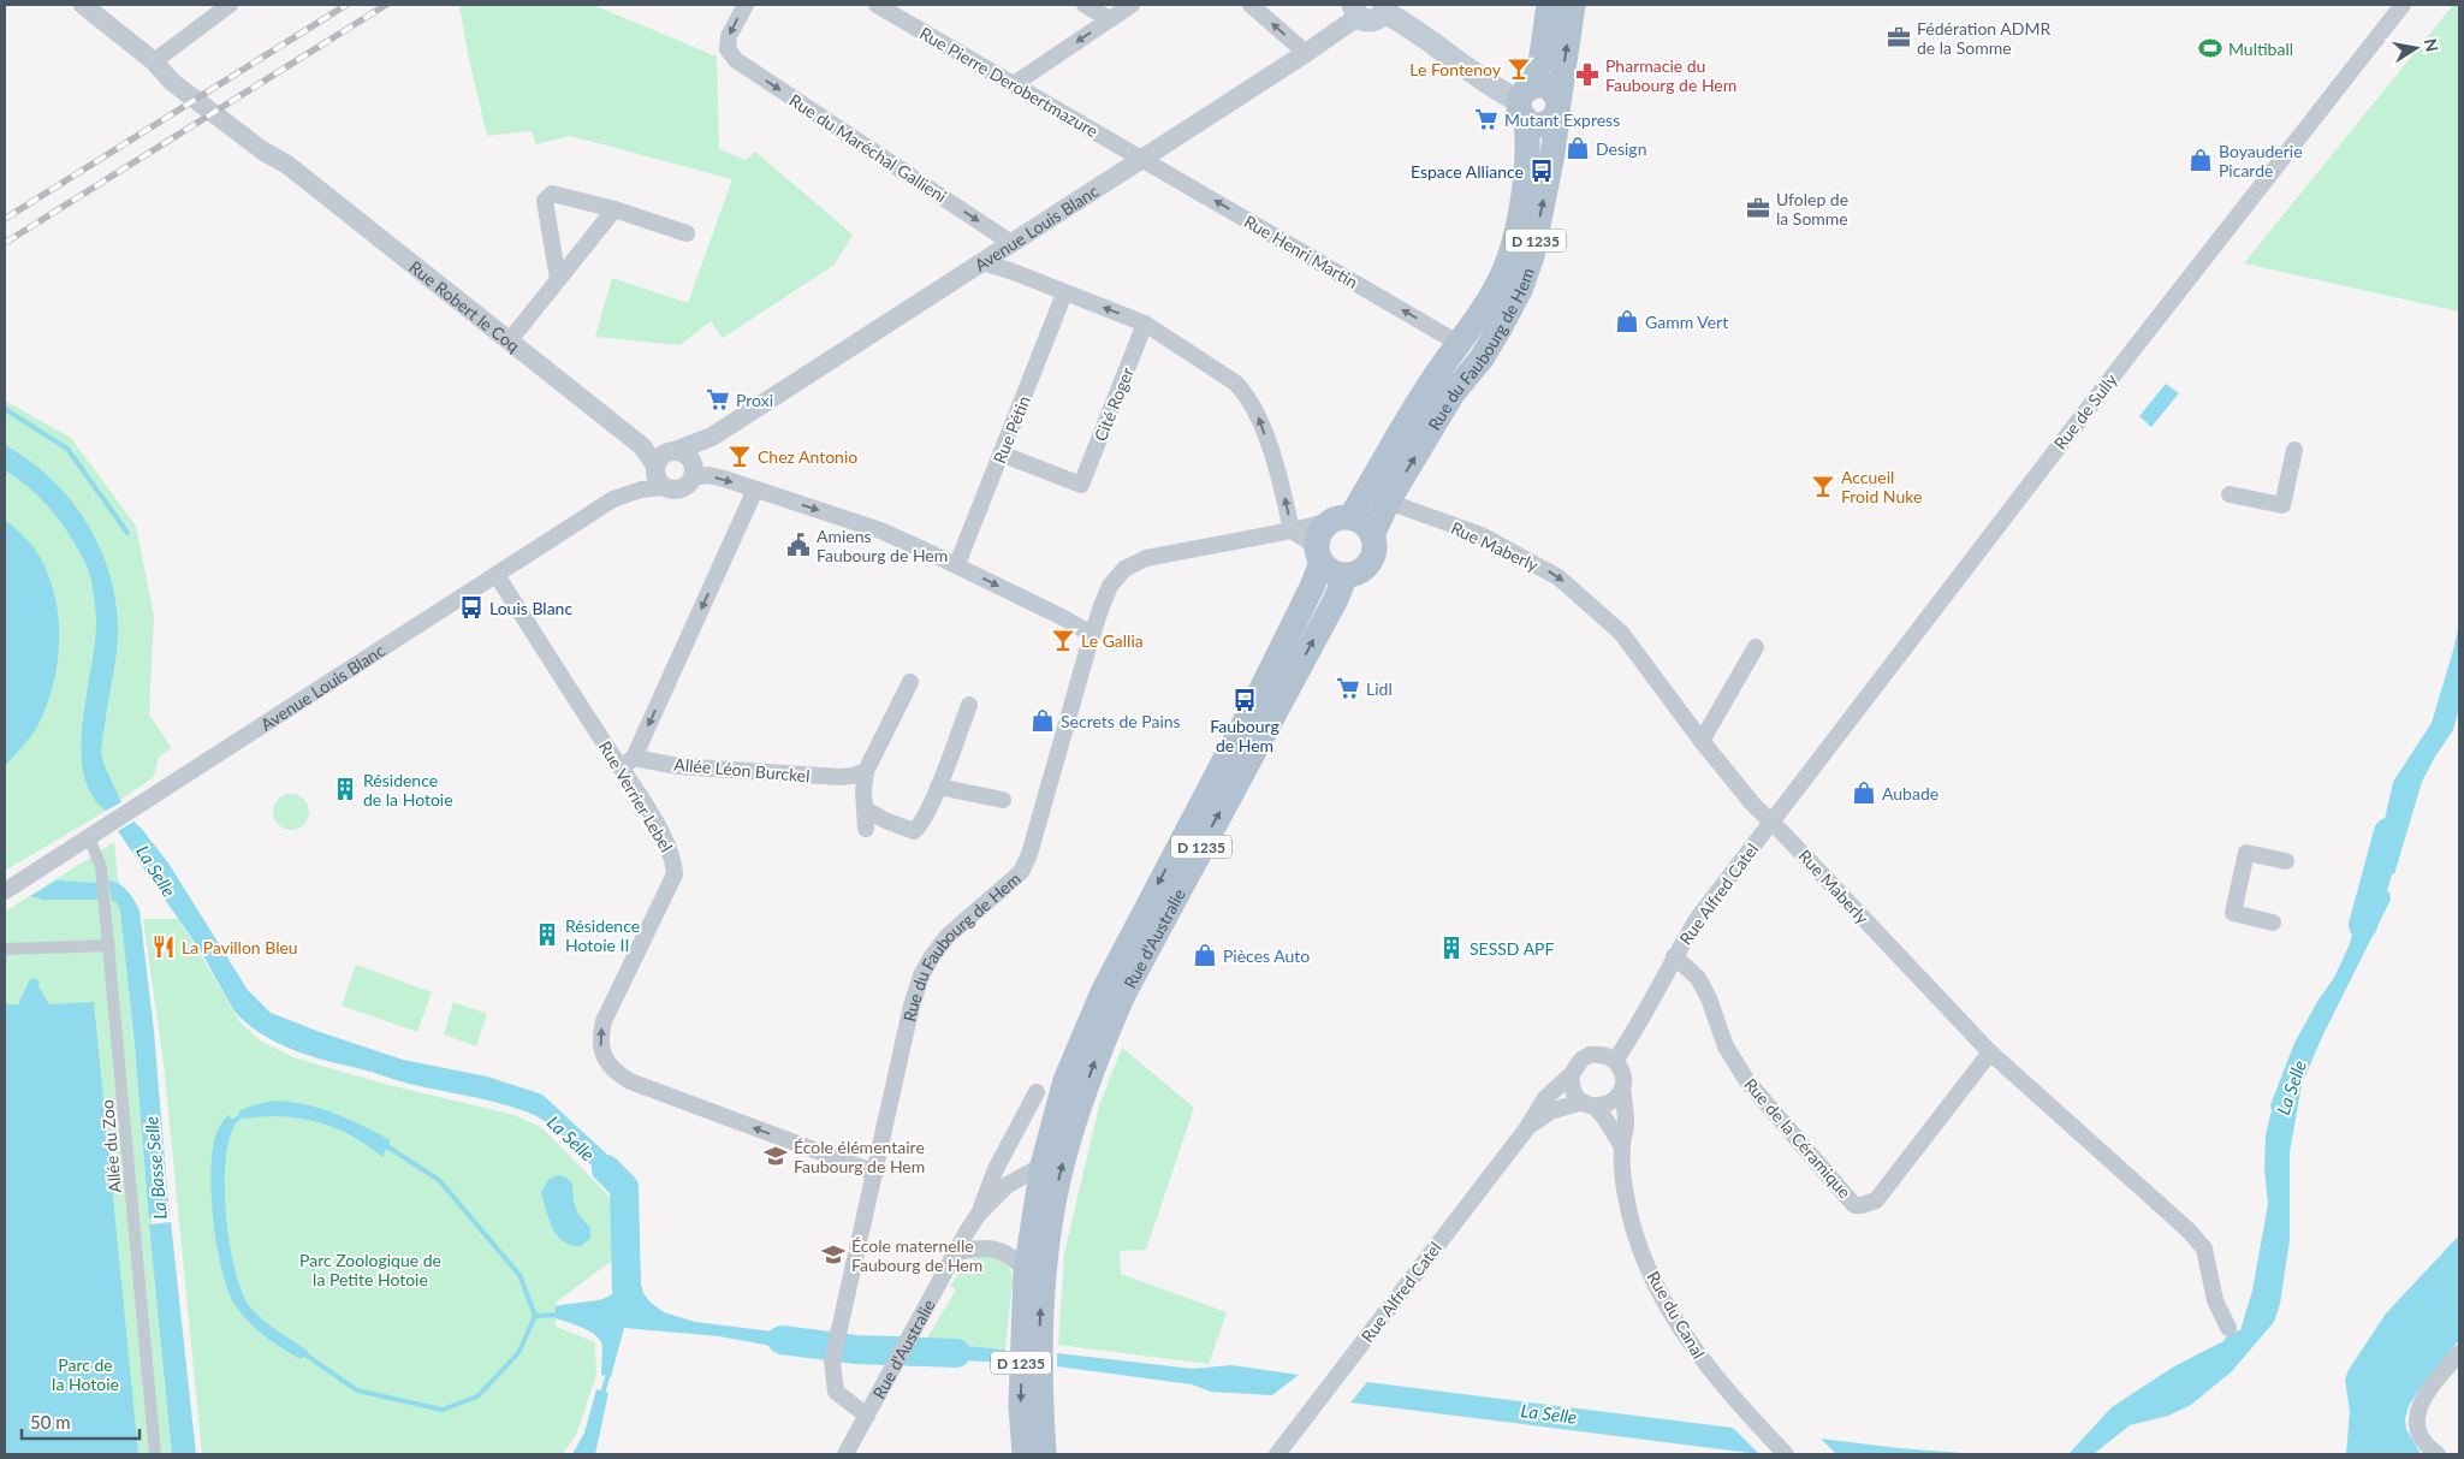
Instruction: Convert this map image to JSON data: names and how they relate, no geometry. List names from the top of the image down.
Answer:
{
  "streets": {
    "main road": ["D 1235", "Rue du Faubourg de Hem", "Rue d'Australie"],
    "street": [
      "Rue Pierre Derobertmazure",
      "Rue du Maréchal Gallieni",
      "Avenue Louis Blanc",
      "Rue Henri Martin",
      "Rue Robert le Coq",
      "Cité Roger",
      "Rue de Sully",
      "Rue Pétin",
      "Rue Maberly",
      "Allée Léon Burckel",
      "Rue Verrier Lebel",
      "Rue Alfred Catel",
      "Rue de la Céramique",
      "Allée du Zoo",
      "Rue du Canal"
    ]
  },
  "crossings": [
    ["Rue Pierre Derobertmazure", "Avenue Louis Blanc"],
    ["Rue Pierre Derobertmazure", "Rue Henri Martin"],
    ["Rue du Maréchal Gallieni", "Avenue Louis Blanc"],
    ["Avenue Louis Blanc", "Rue Henri Martin"],
    ["Avenue Louis Blanc", "Rue Robert le Coq"],
    ["Avenue Louis Blanc", "Rue Verrier Lebel"],
    ["Avenue Louis Blanc", "Allée du Zoo"],
    ["D 1235", "Rue du Faubourg de Hem"],
    ["D 1235", "Rue d'Australie"],
    ["Rue Henri Martin", "Rue du Faubourg de Hem"],
    ["Rue du Faubourg de Hem", "Rue Maberly"],
    ["Rue du Faubourg de Hem", "Rue Verrier Lebel"],
    ["Rue du Faubourg de Hem", "Rue d'Australie"],
    ["Cité Roger", "Rue Pétin"],
    ["Rue de Sully", "Rue Maberly"],
    ["Rue de Sully", "Rue Alfred Catel"],
    ["Rue Maberly", "Rue Alfred Catel"],
    ["Rue Maberly", "Rue de la Céramique"],
    ["Rue Alfred Catel", "Rue de la Céramique"],
    ["Rue Alfred Catel", "Rue du Canal"]
  ],
  "one_way": ["Rue du Maréchal Gallieni", "Rue Henri Martin"],
  "water": ["La Selle", "La Basse Selle"],
  "parks": ["Parc Zoologique de la Petite Hotoie", "Parc de la Hotoie"],
  "places": {
    "office": ["Fédération ADMR de la Somme", "Ufolep de la Somme"],
    "sports": ["Multiball"],
    "bar": [
      "Le Fontenoy",
      "Chez Antonio",
      "Accueil Froid Nuke",
      "Le Gallia"
    ],
    "pharmacy": ["Pharmacie du Faubourg de Hem"],
    "supermarket": ["Mutant Express", "Proxi", "Lidl"],
    "shop": [
      "Design",
      "Boyauderie Picarde",
      "Gamm Vert",
      "Secrets de Pains",
      "Aubade",
      "Pièces Auto"
    ],
    "bus stop": ["Espace Alliance", "Louis Blanc", "Faubourg de Hem"],
    "public building": ["Amiens Faubourg de Hem"],
    "building": ["Résidence de la Hotoie", "Résidence Hotoie II", "SESSD APF"],
    "restaurant": ["La Pavillon Bleu"],
    "school or university": ["École élémentaire Faubourg de Hem", "École maternelle Faubourg de Hem"]
  },
  "scale_bar": "50 m",
  "north": "right"
}
